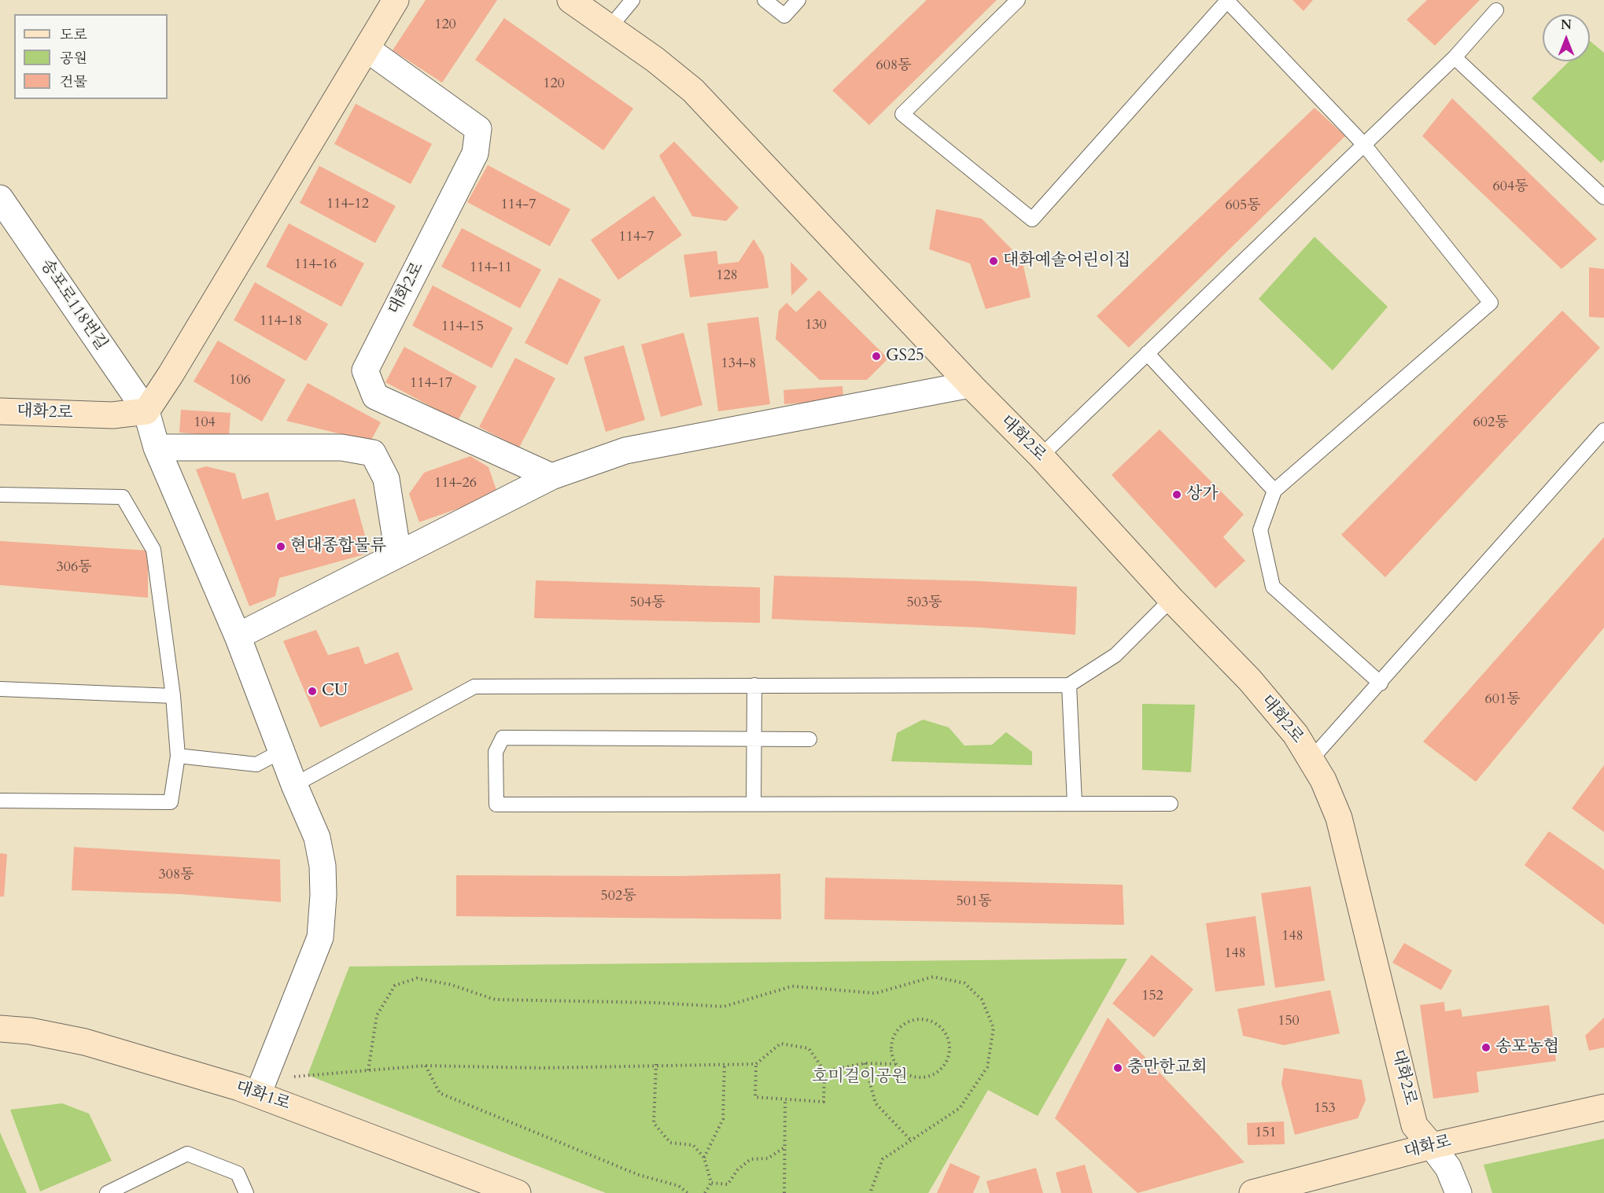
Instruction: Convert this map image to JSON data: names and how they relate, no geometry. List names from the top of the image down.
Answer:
{
  "streets": {
    "street": [
      "대화2로",
      "송포로118번길",
      "대화1로",
      "대화로"
    ]
  },
  "crossings": [
    ["대화2로", "송포로118번길"],
    ["대화2로", "대화로"],
    ["송포로118번길", "대화1로"]
  ],
  "parks": ["호미걸이공원"],
  "places": [
    "대화예솔어린이집",
    "GS25",
    "상가",
    "현대종합물류",
    "CU",
    "송포농협",
    "충만한교회"
  ],
  "house_numbers": [
    "120",
    "608동",
    "120",
    "604동",
    "114-12",
    "114-7",
    "605동",
    "114-7",
    "114-16",
    "114-11",
    "128",
    "114-18",
    "130",
    "114-15",
    "134-8",
    "106",
    "114-17",
    "104",
    "602동",
    "114-26",
    "306동",
    "504동",
    "503동",
    "601동",
    "308동",
    "502동",
    "501동",
    "148",
    "148",
    "152",
    "150",
    "153",
    "151"
  ],
  "legend": ["도로", "공원", "건물"],
  "north": "top"
}
